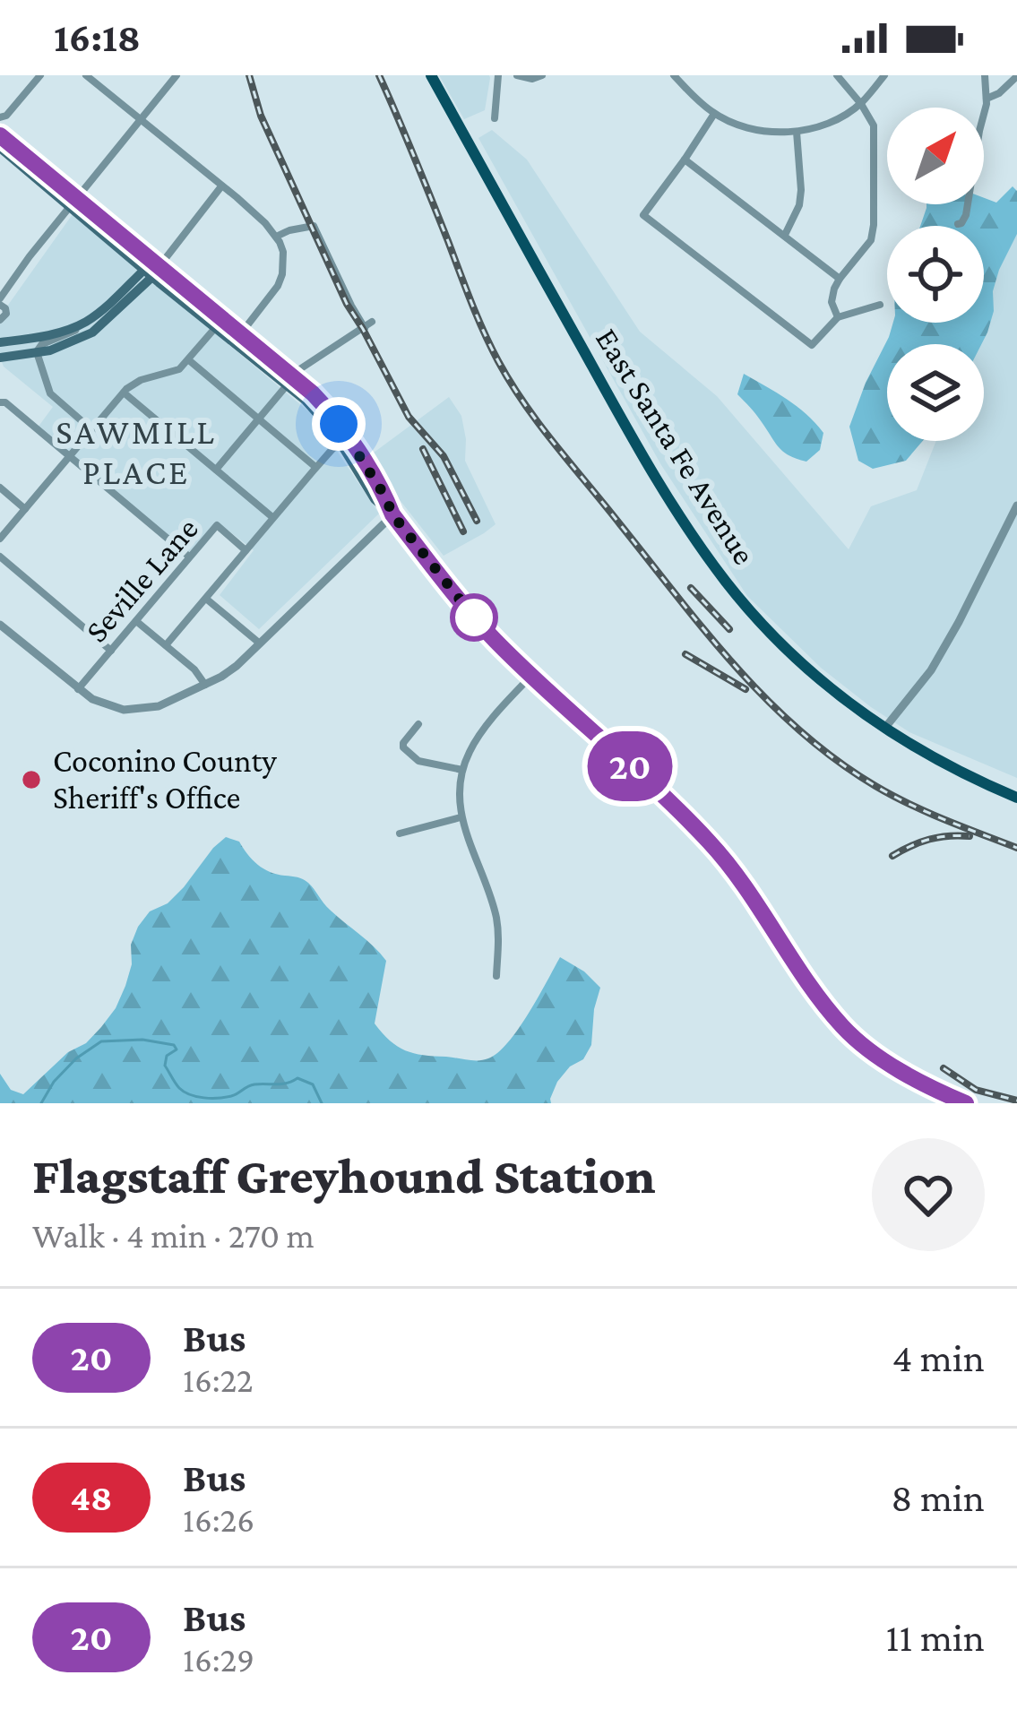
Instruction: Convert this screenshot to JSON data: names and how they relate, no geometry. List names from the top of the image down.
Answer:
{
  "streets": {
    "main road": ["East Santa Fe Avenue"],
    "street": ["Seville Lane"]
  },
  "districts": ["SAWMILL PLACE"],
  "places": ["Coconino County Sheriff's Office"],
  "lines": ["bus line 20"],
  "north": "top right",
  "page": {
    "status": "16:18",
    "on_map": "20",
    "heading": ["Flagstaff Greyhound Station", "Walk · 4 min · 270 m"],
    "list": [
      {
        "mark": "20",
        "name": "Bus",
        "note": "16:22",
        "value": "4 min"
      },
      {
        "mark": "48",
        "name": "Bus",
        "note": "16:26",
        "value": "8 min"
      },
      {
        "mark": "20",
        "name": "Bus",
        "note": "16:29",
        "value": "11 min"
      }
    ]
  }
}
